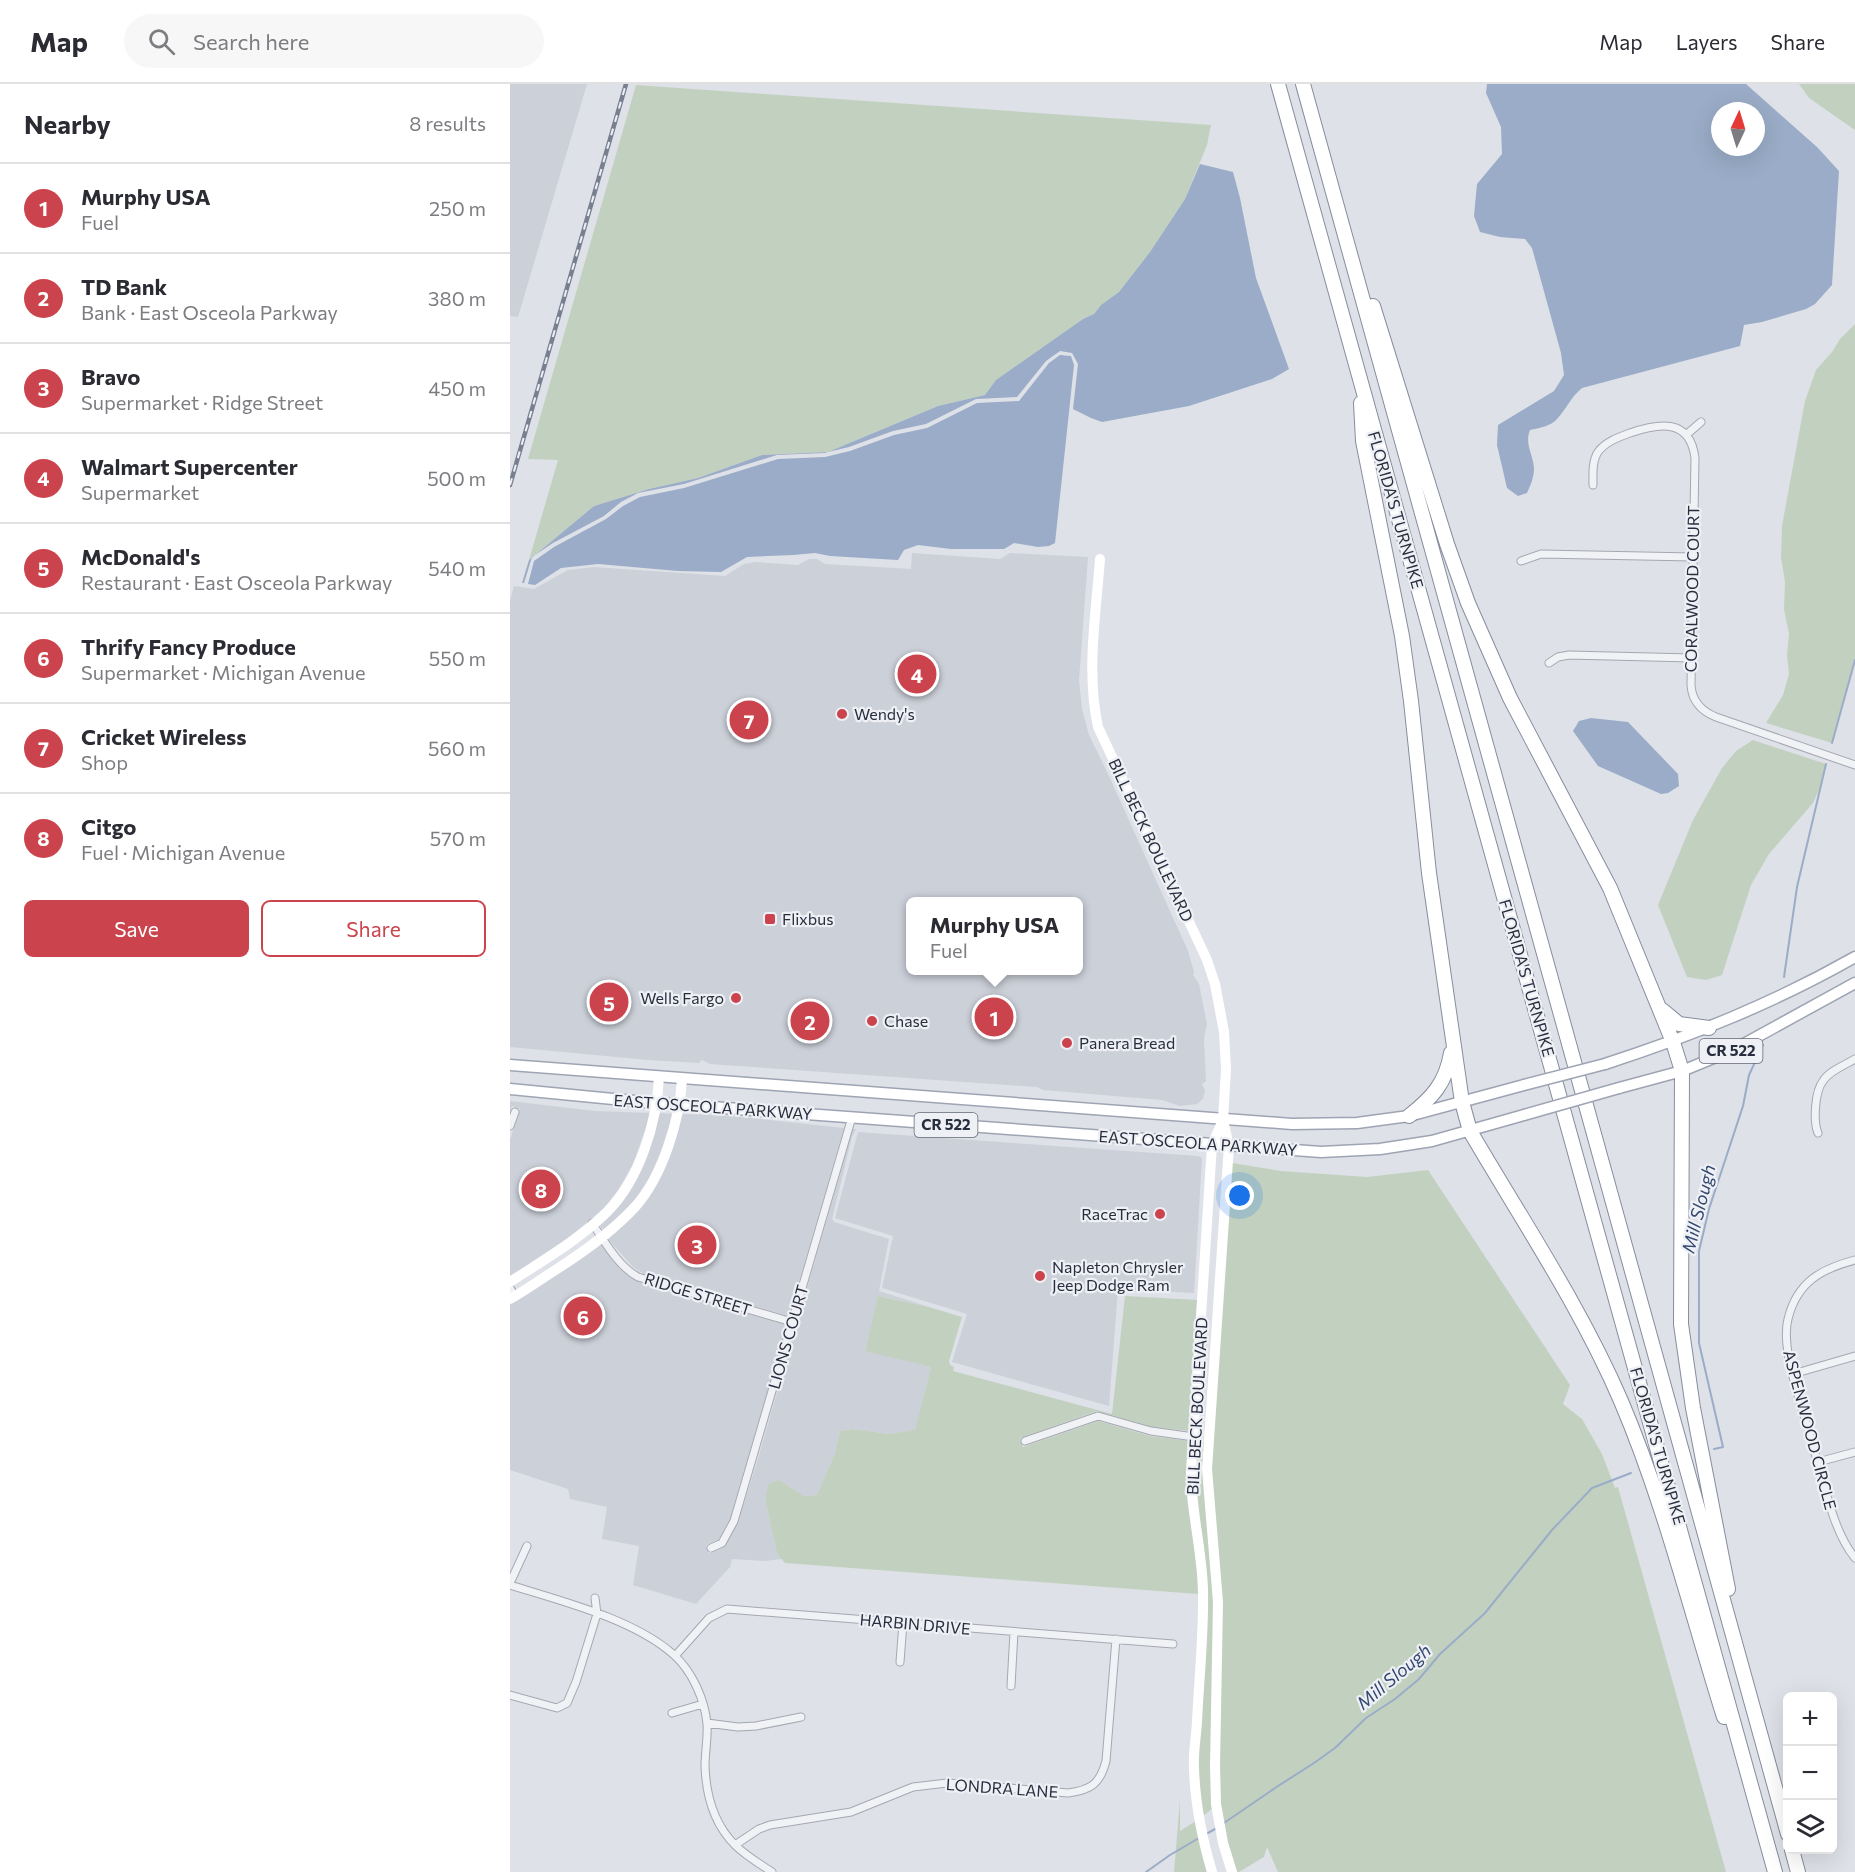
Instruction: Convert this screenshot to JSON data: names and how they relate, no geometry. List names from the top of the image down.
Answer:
{
  "streets": {
    "highway": ["FLORIDA'S TURNPIKE"],
    "main road": ["BILL BECK BOULEVARD", "CR 522", "EAST OSCEOLA PARKWAY"],
    "street": [
      "CORALWOOD COURT",
      "RIDGE STREET",
      "LIONS COURT",
      "ASPENWOOD CIRCLE",
      "HARBIN DRIVE",
      "LONDRA LANE"
    ]
  },
  "crossings": [
    ["BILL BECK BOULEVARD", "EAST OSCEOLA PARKWAY"],
    ["EAST OSCEOLA PARKWAY", "LIONS COURT"],
    ["RIDGE STREET", "LIONS COURT"],
    ["HARBIN DRIVE", "LONDRA LANE"]
  ],
  "water": ["Mill Slough"],
  "places": {
    "other": [
      "Wendy's",
      "Wells Fargo",
      "Chase",
      "Panera Bread",
      "RaceTrac",
      "Napleton Chrysler Jeep Dodge Ram"
    ],
    "transit": ["Flixbus"]
  },
  "north": "top",
  "page": {
    "header": "Map",
    "search": "Search here",
    "nav": ["Map", "Layers", "Share"],
    "heading": ["Nearby", "8 results"],
    "list": [
      {
        "mark": "1",
        "name": "Murphy USA",
        "note": "Fuel",
        "value": "250 m"
      },
      {
        "mark": "2",
        "name": "TD Bank",
        "note": "Bank · East Osceola Parkway",
        "value": "380 m"
      },
      {
        "mark": "3",
        "name": "Bravo",
        "note": "Supermarket · Ridge Street",
        "value": "450 m"
      },
      {
        "mark": "4",
        "name": "Walmart Supercenter",
        "note": "Supermarket",
        "value": "500 m"
      },
      {
        "mark": "5",
        "name": "McDonald's",
        "note": "Restaurant · East Osceola Parkway",
        "value": "540 m"
      },
      {
        "mark": "6",
        "name": "Thrify Fancy Produce",
        "note": "Supermarket · Michigan Avenue",
        "value": "550 m"
      },
      {
        "mark": "7",
        "name": "Cricket Wireless",
        "note": "Shop",
        "value": "560 m"
      },
      {
        "mark": "8",
        "name": "Citgo",
        "note": "Fuel · Michigan Avenue",
        "value": "570 m"
      }
    ],
    "pins": [
      "4",
      "7",
      "5",
      "1",
      "2",
      "8",
      "3",
      "6"
    ],
    "buttons": ["Save", "Share"],
    "popup": ["Murphy USA", "Fuel"],
    "map_buttons": ["+", "−"]
  }
}
